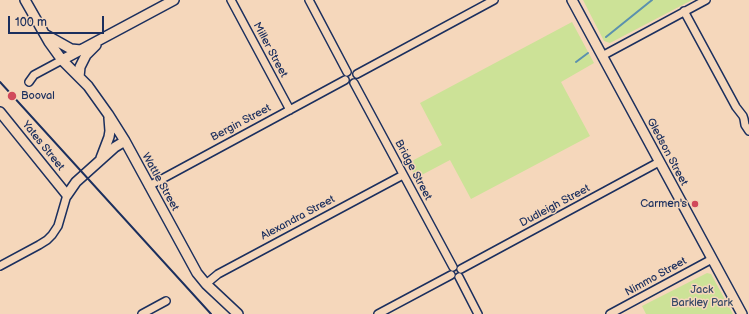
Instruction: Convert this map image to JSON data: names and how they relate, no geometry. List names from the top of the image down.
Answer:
{
  "streets": {
    "street": [
      "Miller Street",
      "Bergin Street",
      "Yates Street",
      "Gledson Street",
      "Bridge Street",
      "Wattle Street",
      "Dudleigh Street",
      "Alexandra Street",
      "Nimmo Street"
    ]
  },
  "crossings": [
    ["Miller Street", "Bergin Street"],
    ["Bergin Street", "Bridge Street"],
    ["Bergin Street", "Wattle Street"],
    ["Gledson Street", "Dudleigh Street"],
    ["Gledson Street", "Nimmo Street"],
    ["Bridge Street", "Dudleigh Street"],
    ["Bridge Street", "Alexandra Street"],
    ["Wattle Street", "Alexandra Street"]
  ],
  "parks": ["Jack Barkley Park"],
  "places": ["Booval", "Carmen's"],
  "scale_bar": "100 m"
}
